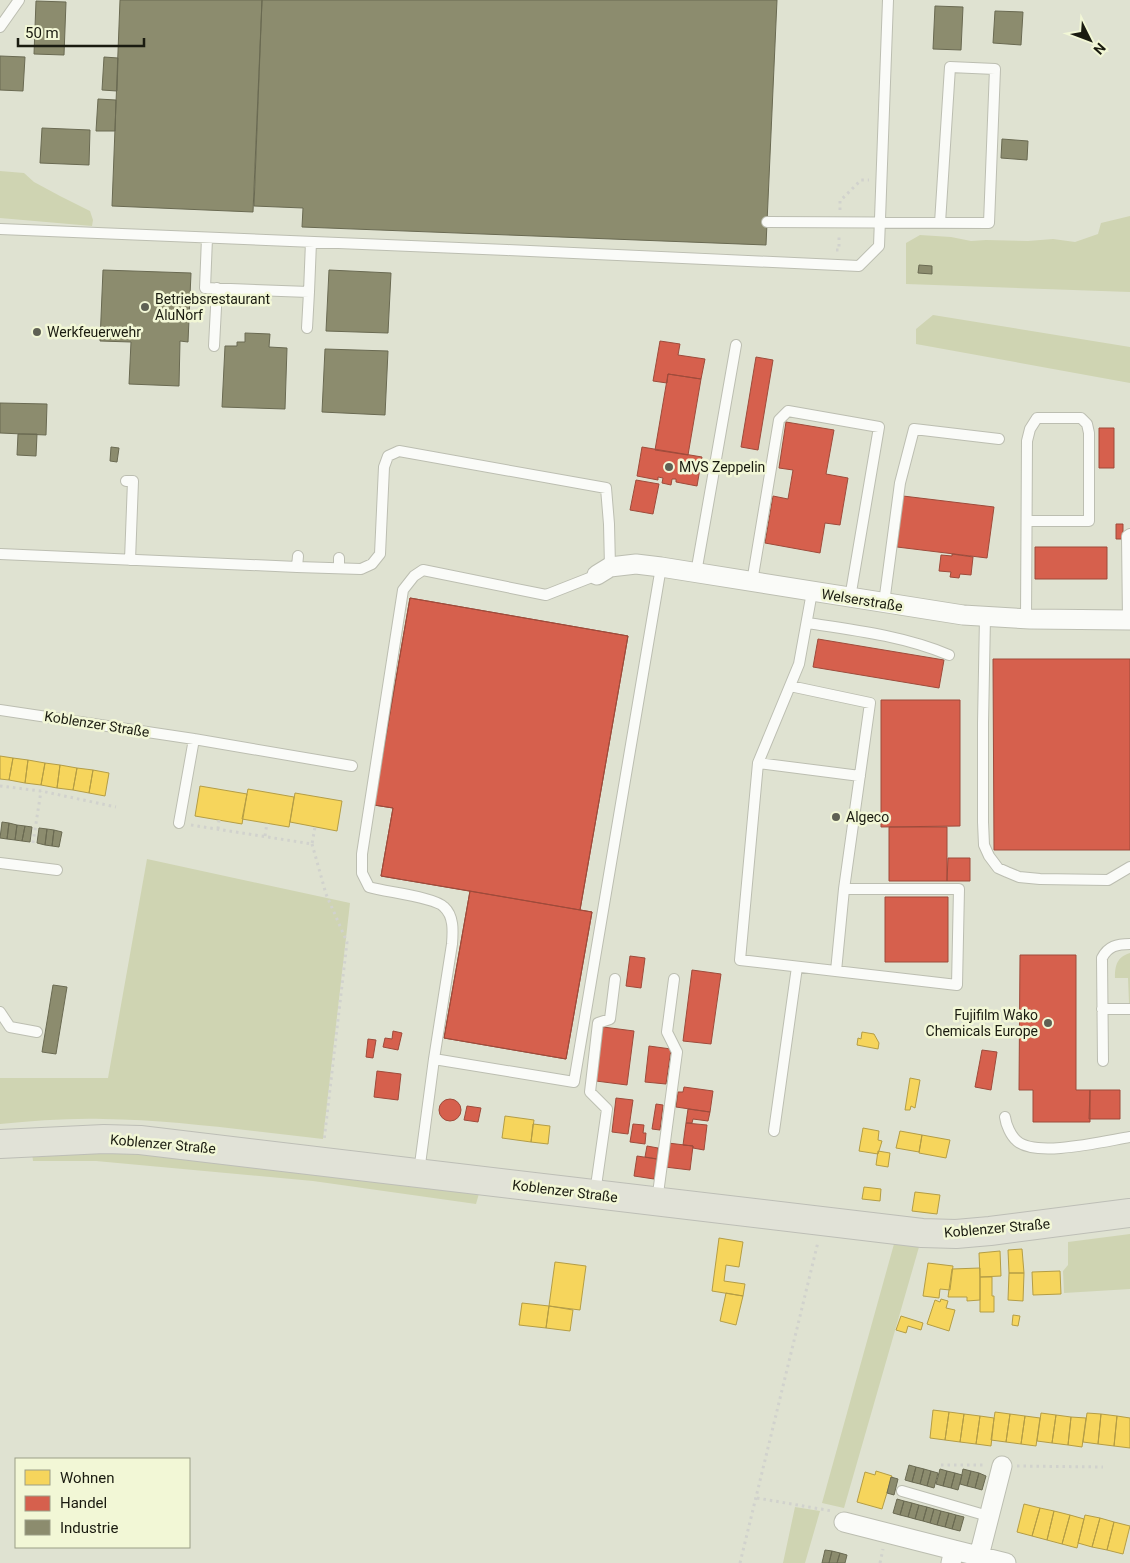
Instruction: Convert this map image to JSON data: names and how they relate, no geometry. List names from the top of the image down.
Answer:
{
  "streets": {
    "main road": ["Koblenzer Straße"],
    "street": ["Welserstraße"]
  },
  "places": [
    "Betriebsrestaurant AluNorf",
    "Werkfeuerwehr",
    "MVS Zeppelin",
    "Algeco",
    "Fujifilm Wako Chemicals Europe"
  ],
  "legend": ["Wohnen", "Handel", "Industrie"],
  "scale_bar": "50 m",
  "north": "bottom right"
}
